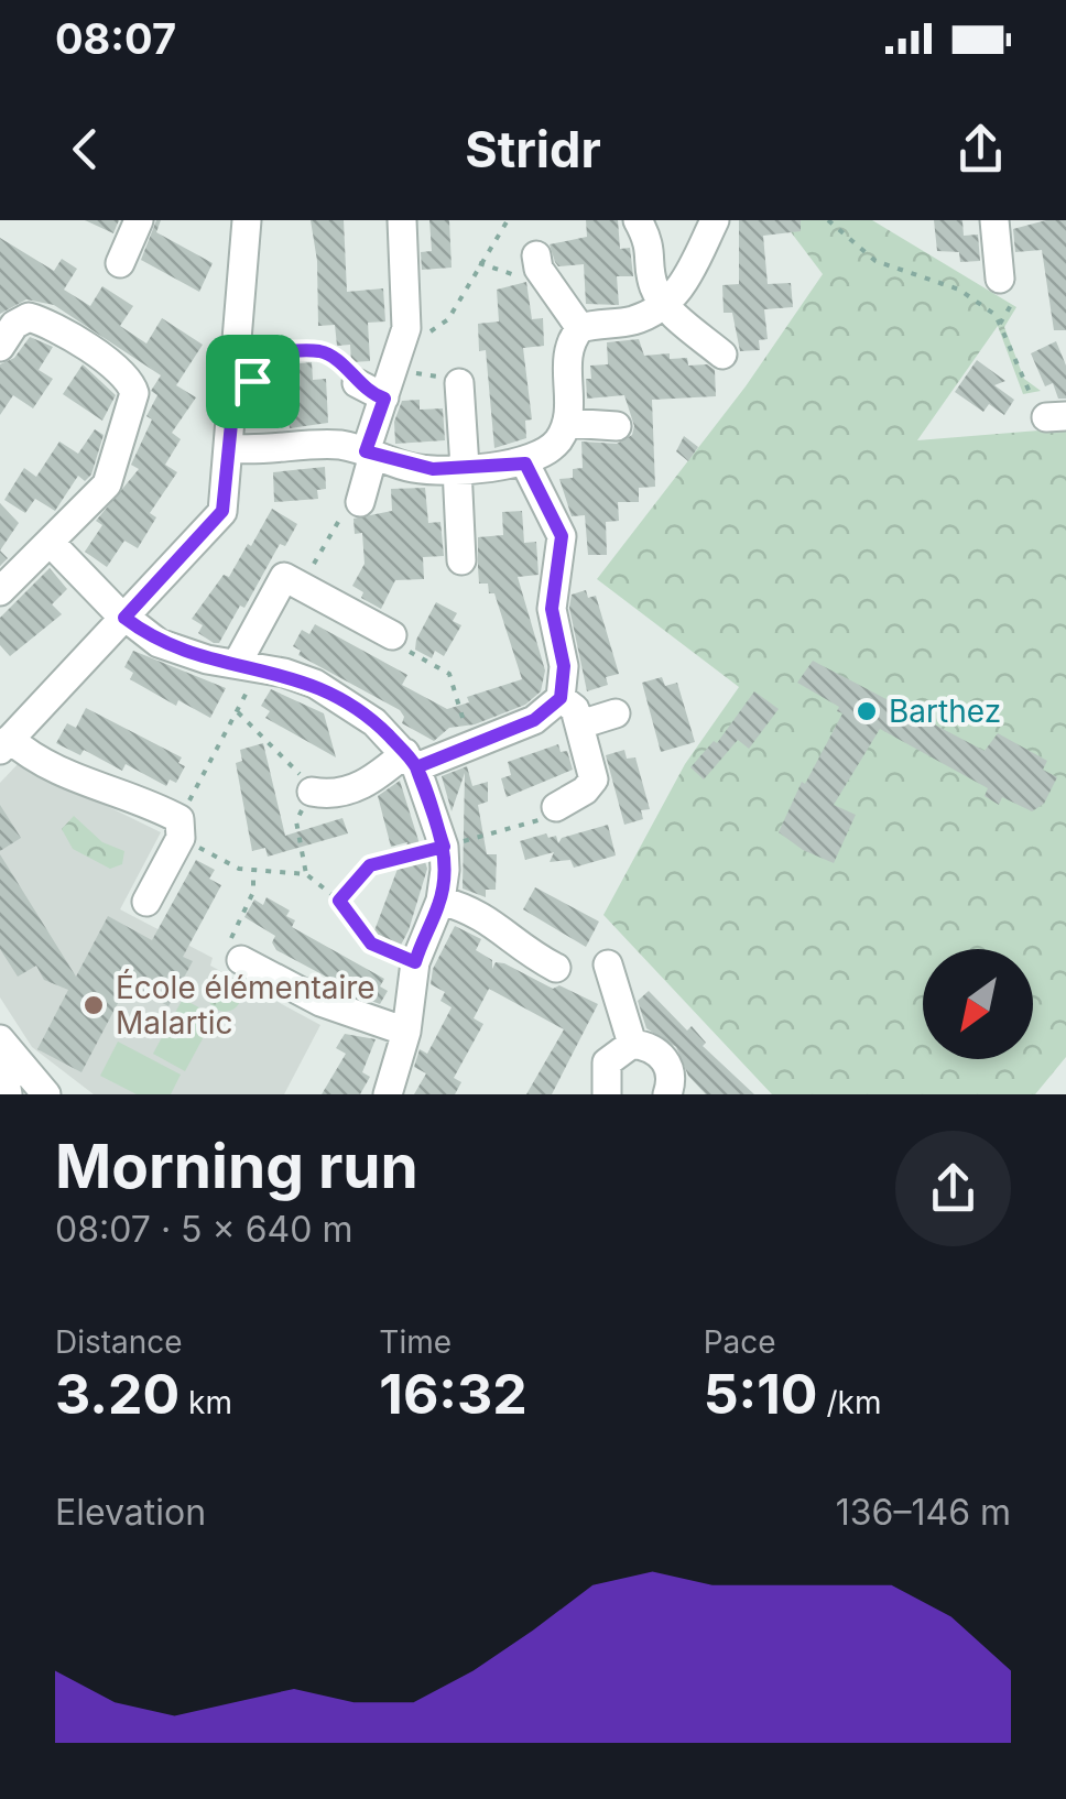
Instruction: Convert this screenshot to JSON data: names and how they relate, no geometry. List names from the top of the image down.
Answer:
{
  "places": ["Barthez", "École élémentaire Malartic"],
  "north": "bottom left",
  "page": {
    "status": "08:07",
    "header": "Stridr",
    "heading": ["Morning run", "08:07 · 5 × 640 m"],
    "stats": [
      ["Distance", "3.20 km"],
      ["Time", "16:32"],
      ["Pace", "5:10 /km"]
    ],
    "chart": ["Elevation", "136–146 m"]
  }
}
